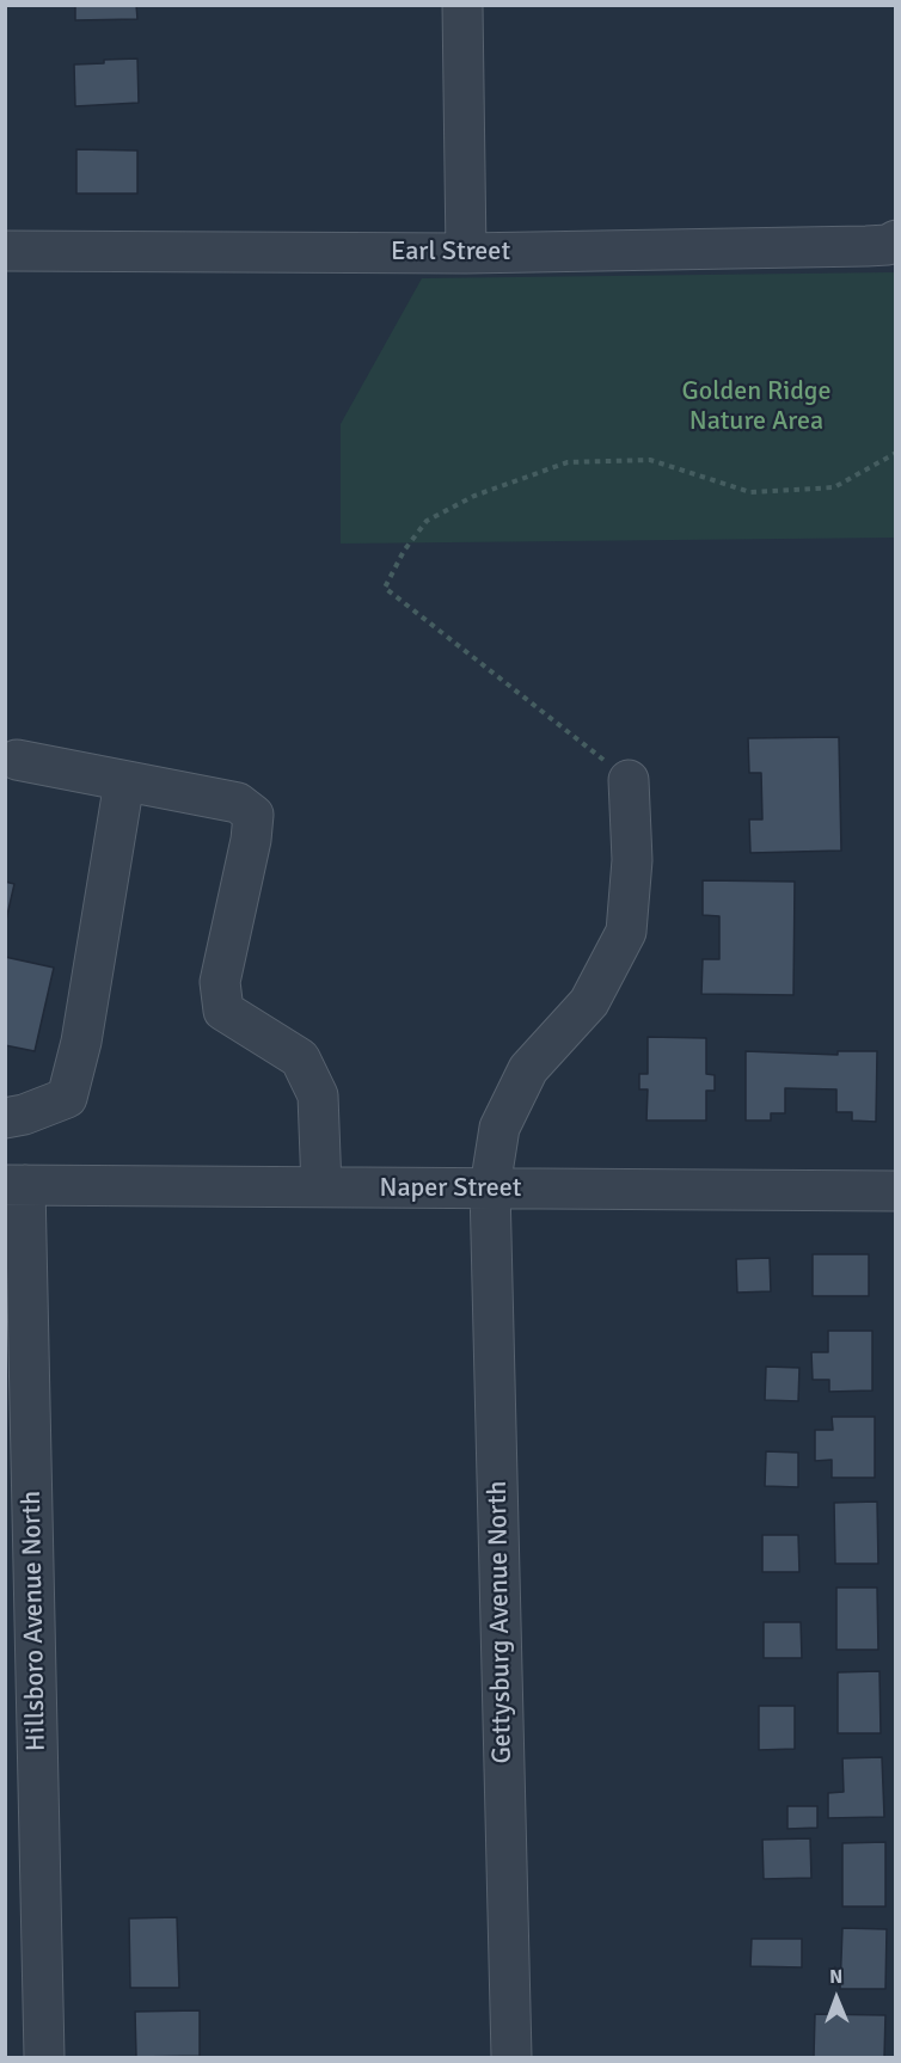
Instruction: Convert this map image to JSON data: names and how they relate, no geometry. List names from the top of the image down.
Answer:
{
  "streets": {
    "street": [
      "Earl Street",
      "Naper Street",
      "Hillsboro Avenue North",
      "Gettysburg Avenue North"
    ]
  },
  "crossings": [
    ["Naper Street", "Hillsboro Avenue North"],
    ["Naper Street", "Gettysburg Avenue North"]
  ],
  "parks": ["Golden Ridge Nature Area"],
  "north": "top"
}
